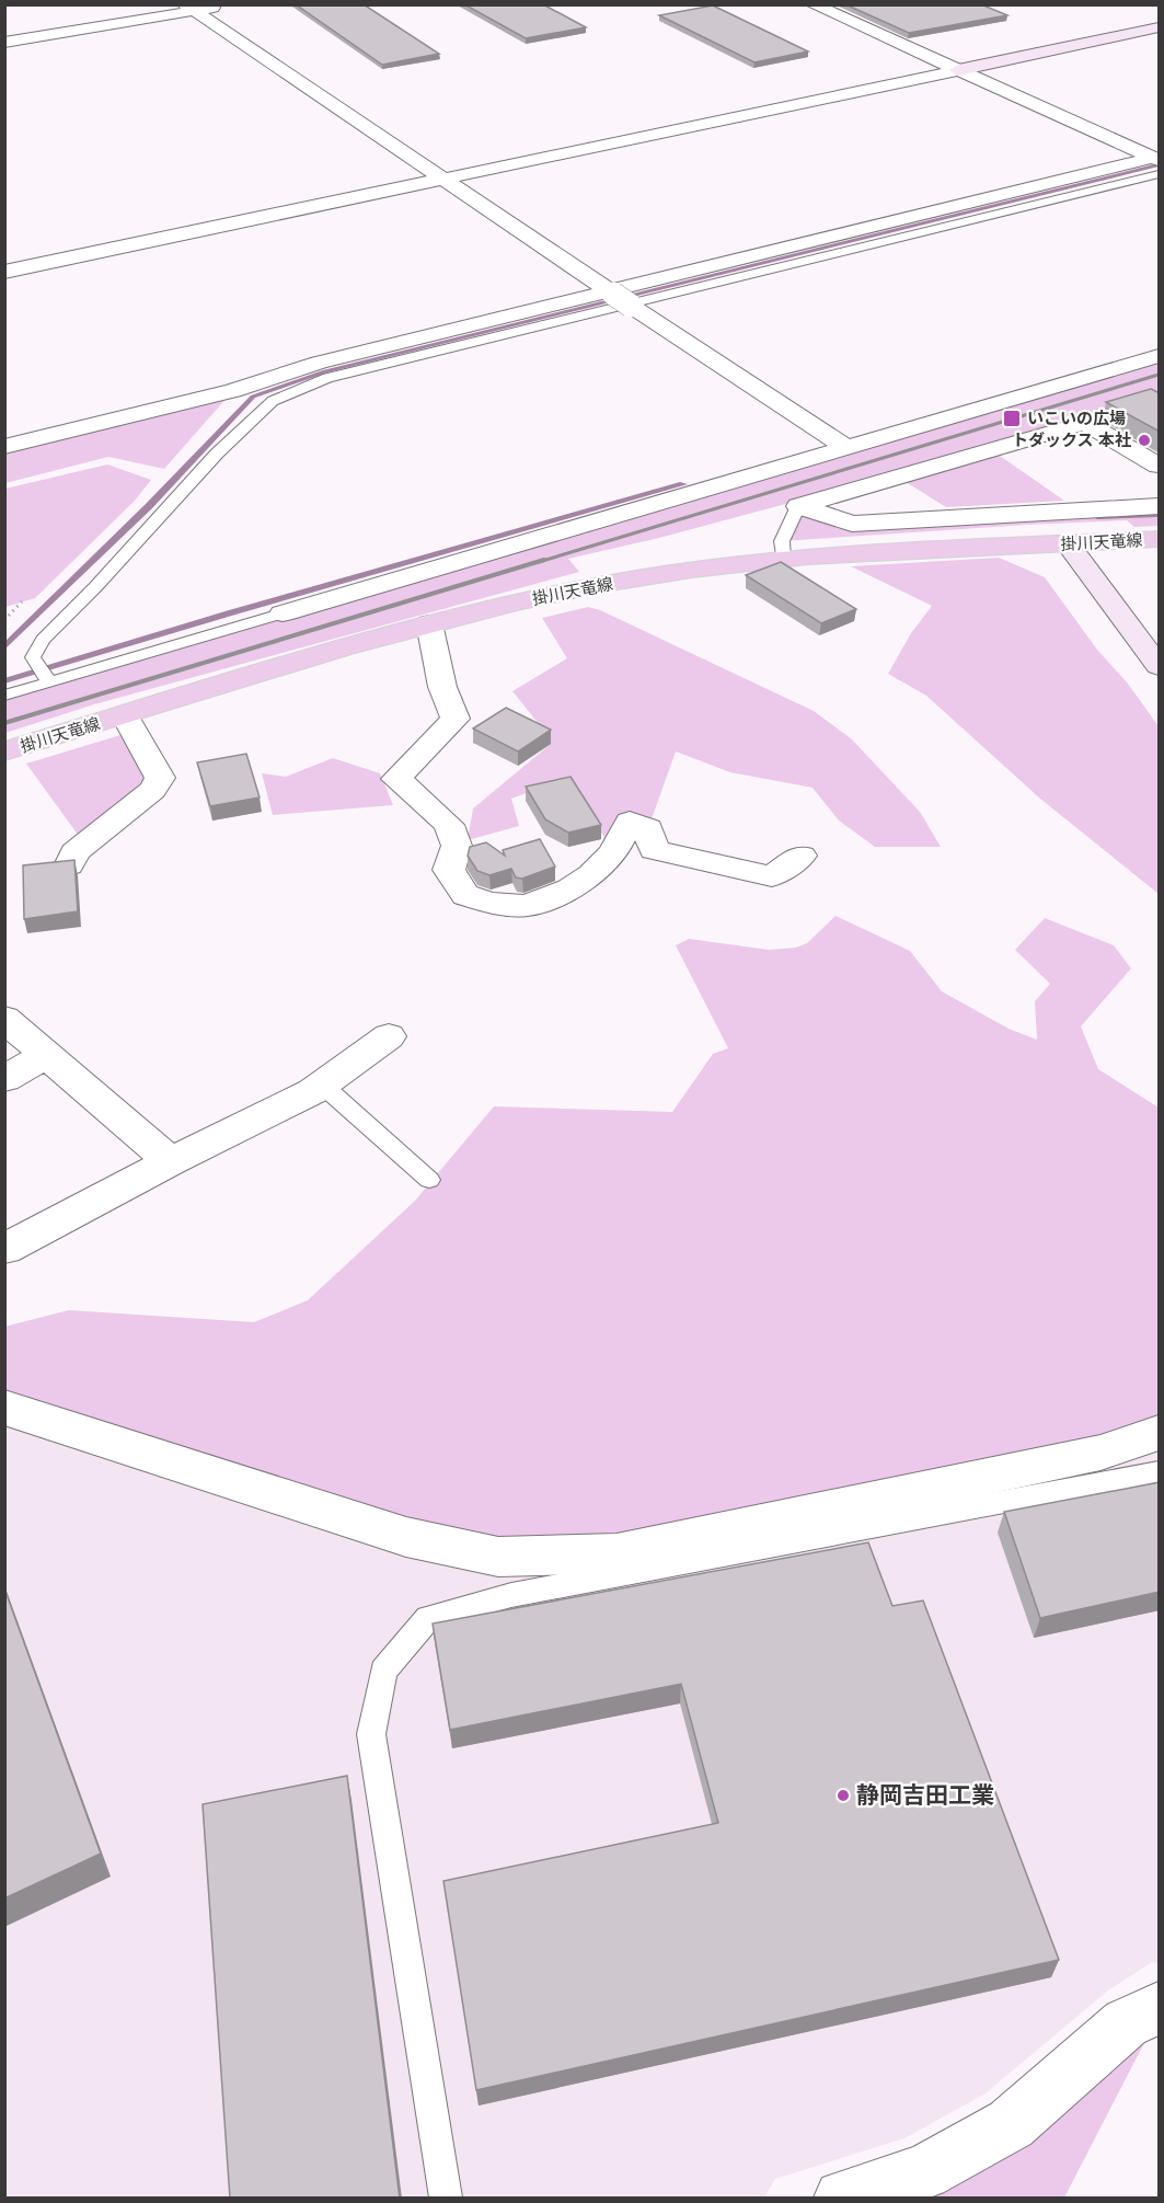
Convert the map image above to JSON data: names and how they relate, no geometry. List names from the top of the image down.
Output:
{
  "streets": {
    "main road": ["掛川天竜線"]
  },
  "places": {
    "transit": ["いこいの広場"],
    "other": ["トダックス 本社", "静岡吉田工業"]
  }
}
